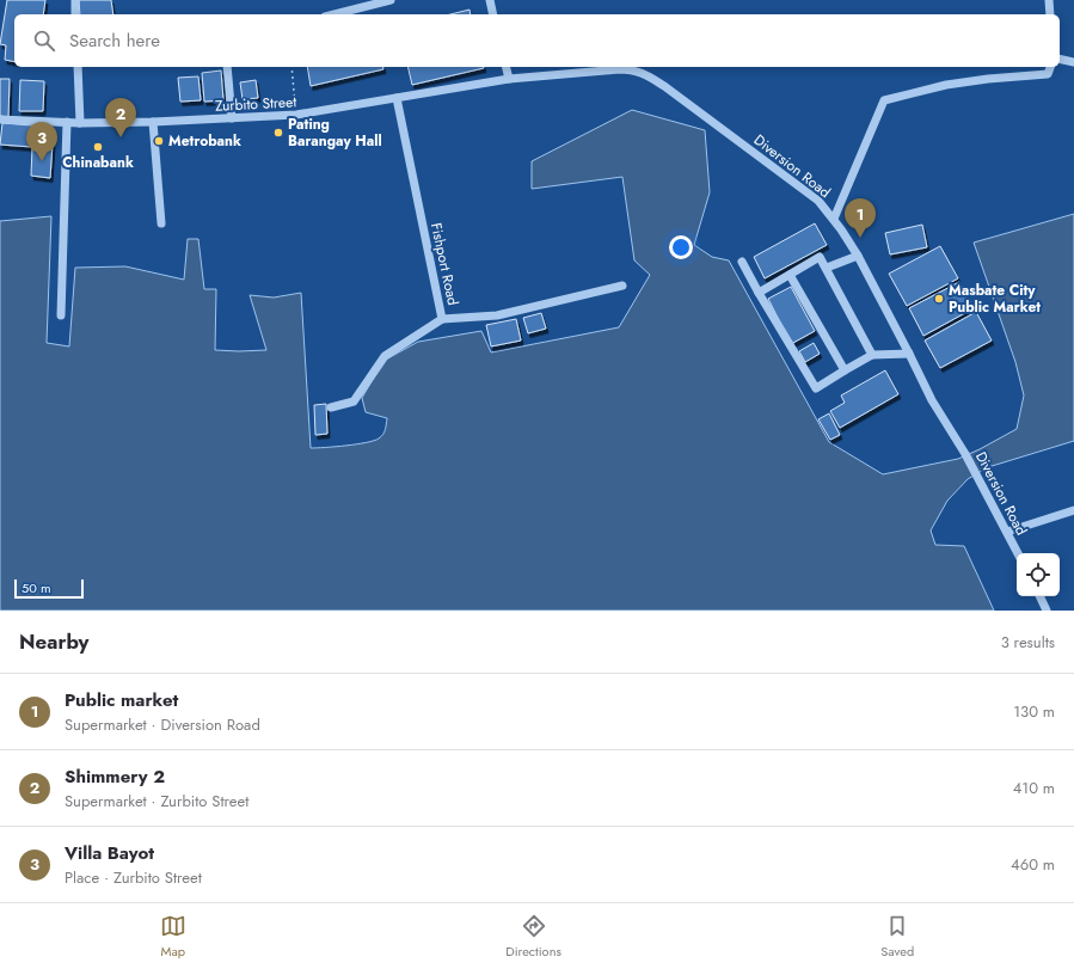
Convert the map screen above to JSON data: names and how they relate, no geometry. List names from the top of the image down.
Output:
{
  "streets": {
    "street": ["Zurbito Street", "Diversion Road", "Fishport Road"]
  },
  "crossings": [
    ["Zurbito Street", "Diversion Road"],
    ["Zurbito Street", "Fishport Road"]
  ],
  "places": [
    "Pating Barangay Hall",
    "Metrobank",
    "Chinabank",
    "Masbate City Public Market"
  ],
  "scale_bar": "50 m",
  "page": {
    "search": "Search here",
    "pins": ["2", "3", "1"],
    "scale": "50 m",
    "heading": ["Nearby", "3 results"],
    "list": [
      {
        "mark": "1",
        "name": "Public market",
        "note": "Supermarket · Diversion Road",
        "value": "130 m"
      },
      {
        "mark": "2",
        "name": "Shimmery 2",
        "note": "Supermarket · Zurbito Street",
        "value": "410 m"
      },
      {
        "mark": "3",
        "name": "Villa Bayot",
        "note": "Place · Zurbito Street",
        "value": "460 m"
      }
    ],
    "nav": ["Map", "Directions", "Saved"]
  }
}
